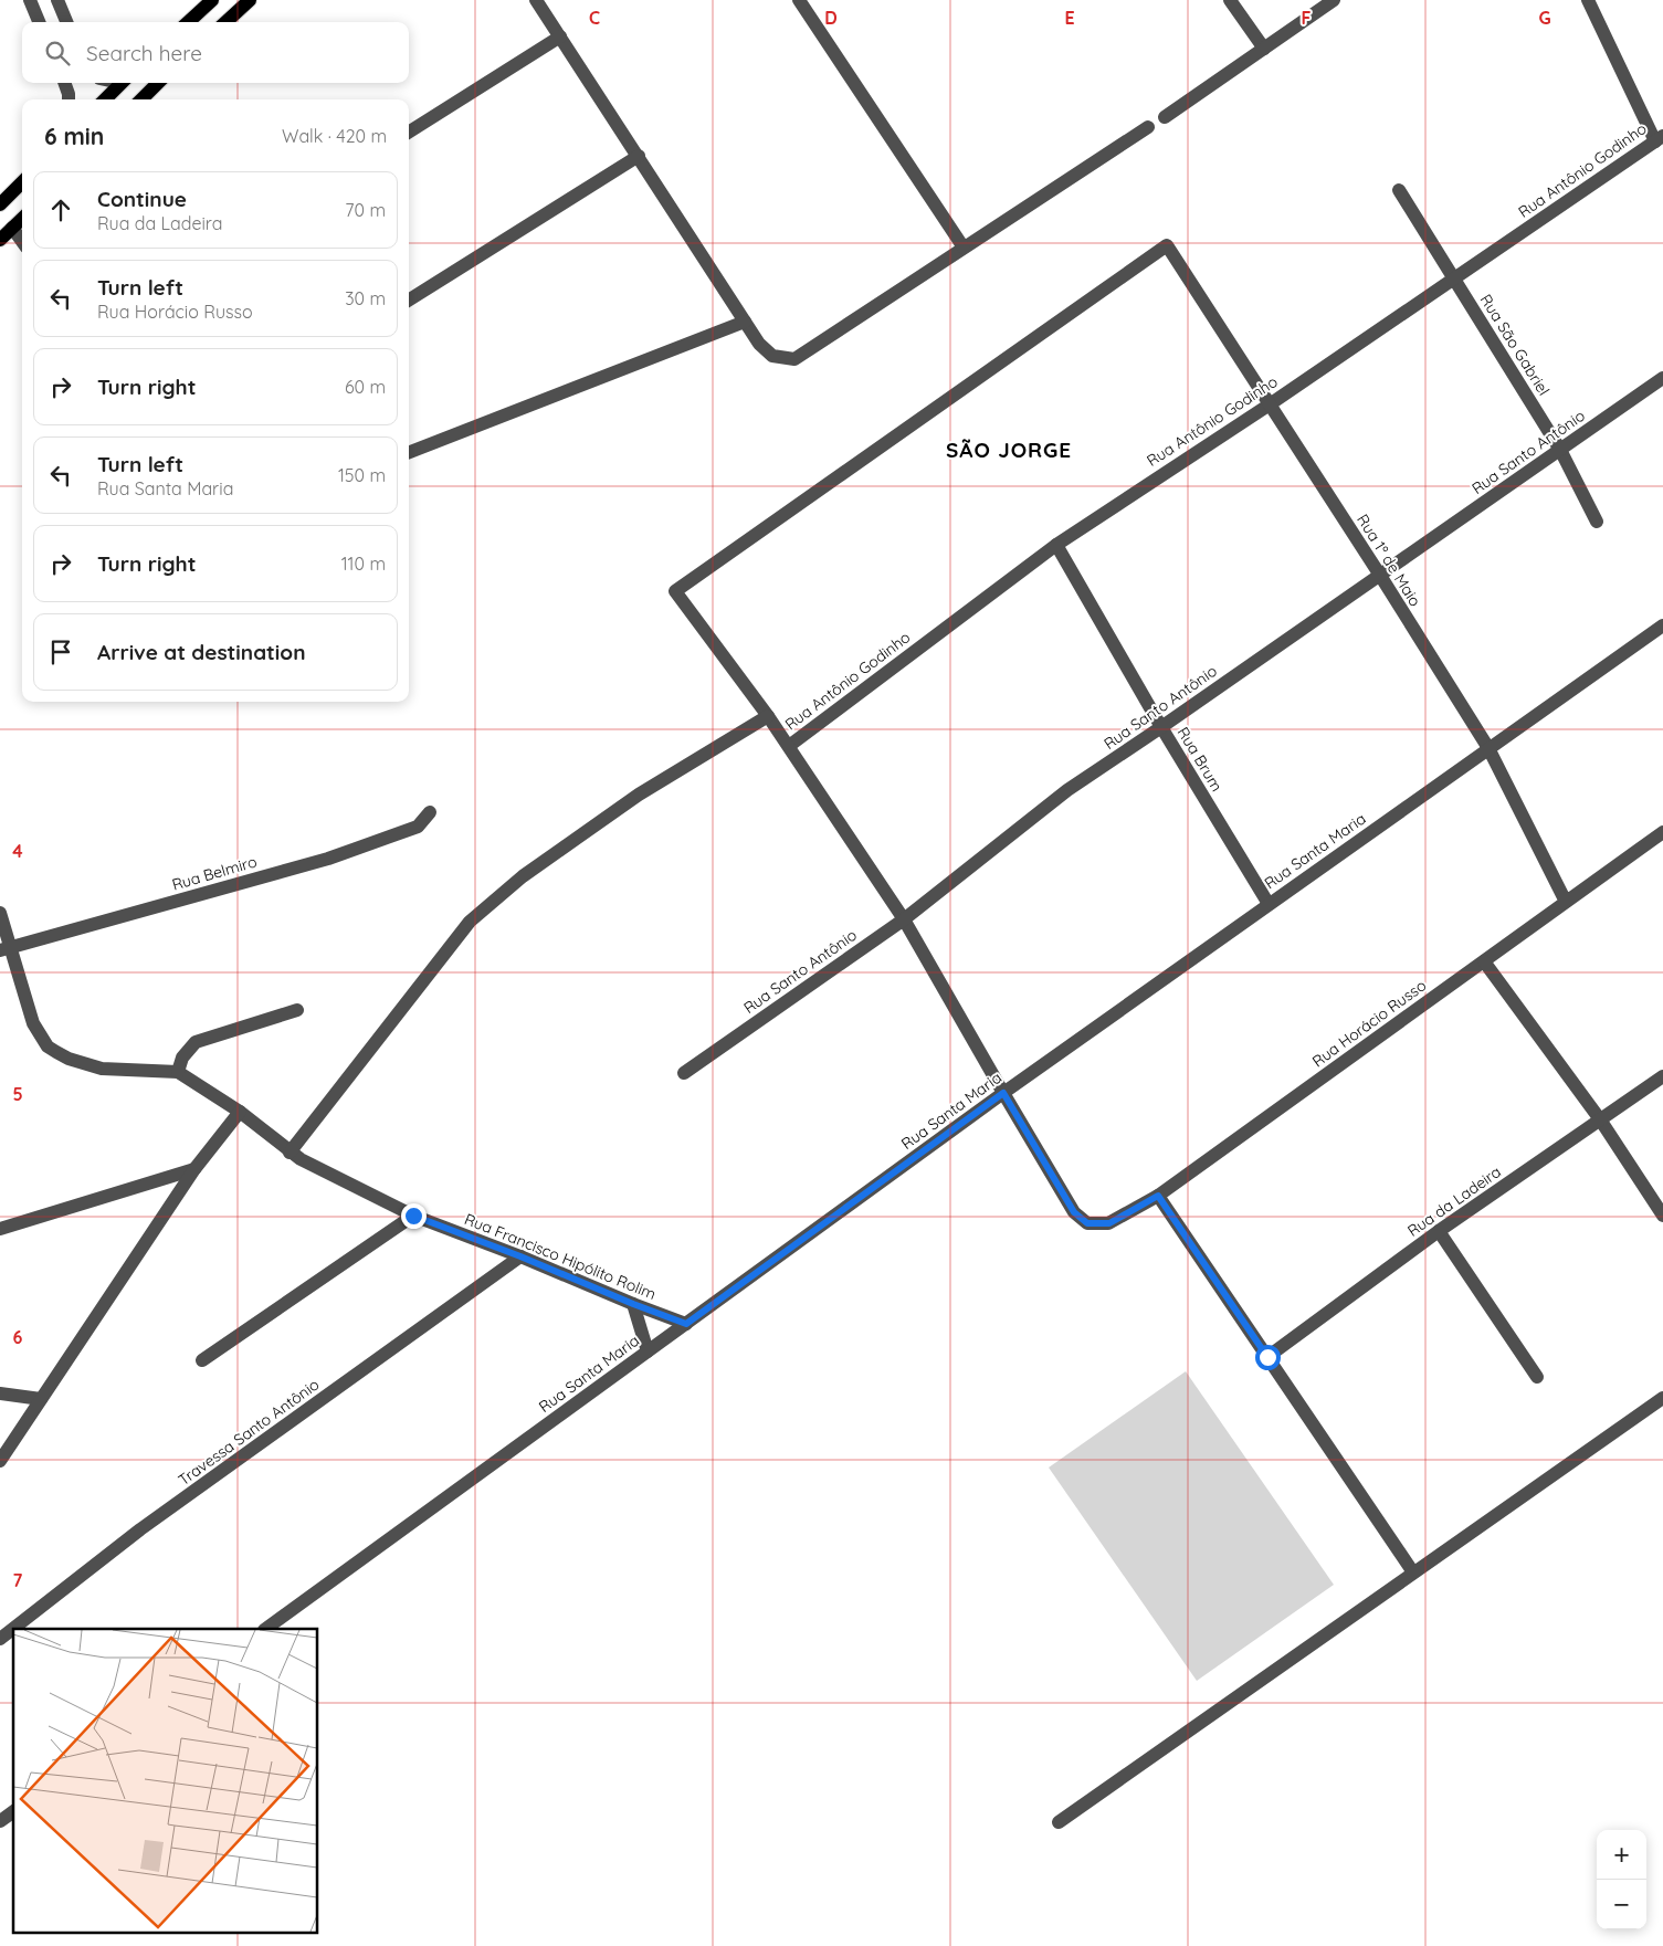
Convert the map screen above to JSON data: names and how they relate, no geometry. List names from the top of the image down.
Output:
{
  "streets": {
    "street": [
      "Rua Antônio Godinho",
      "Rua São Gabriel",
      "Rua Santo Antônio",
      "Rua 1º de Maio",
      "Rua Brum",
      "Rua Santa Maria",
      "Rua Belmiro",
      "Rua Horácio Russo",
      "Rua da Ladeira",
      "Rua Francisco Hipólito Rolim",
      "Travessa Santo Antônio"
    ]
  },
  "crossings": [
    ["Rua Antônio Godinho", "Rua São Gabriel"],
    ["Rua Antônio Godinho", "Rua 1º de Maio"],
    ["Rua Antônio Godinho", "Rua Brum"],
    ["Rua São Gabriel", "Rua Santo Antônio"],
    ["Rua Santo Antônio", "Rua 1º de Maio"],
    ["Rua Santo Antônio", "Rua Brum"],
    ["Rua 1º de Maio", "Rua Santa Maria"],
    ["Rua 1º de Maio", "Rua Horácio Russo"],
    ["Rua Brum", "Rua Santa Maria"],
    ["Rua Santa Maria", "Rua Horácio Russo"],
    ["Rua Santa Maria", "Rua Francisco Hipólito Rolim"],
    ["Rua Francisco Hipólito Rolim", "Travessa Santo Antônio"]
  ],
  "districts": ["SÃO JORGE"],
  "page": {
    "search": "Search here",
    "heading": ["6 min", "Walk · 420 m"],
    "list": [
      ["Continue", "Rua da Ladeira", "70 m"],
      ["Turn left", "Rua Horácio Russo", "30 m"],
      ["Turn right", "60 m"],
      ["Turn left", "Rua Santa Maria", "150 m"],
      ["Turn right", "110 m"],
      "Arrive at destination"
    ],
    "map_buttons": ["+", "−"]
  },
  "grid": {
    "columns": [
      "C",
      "D",
      "E",
      "F",
      "G"
    ],
    "rows": [
      "4",
      "5",
      "6",
      "7"
    ]
  }
}
